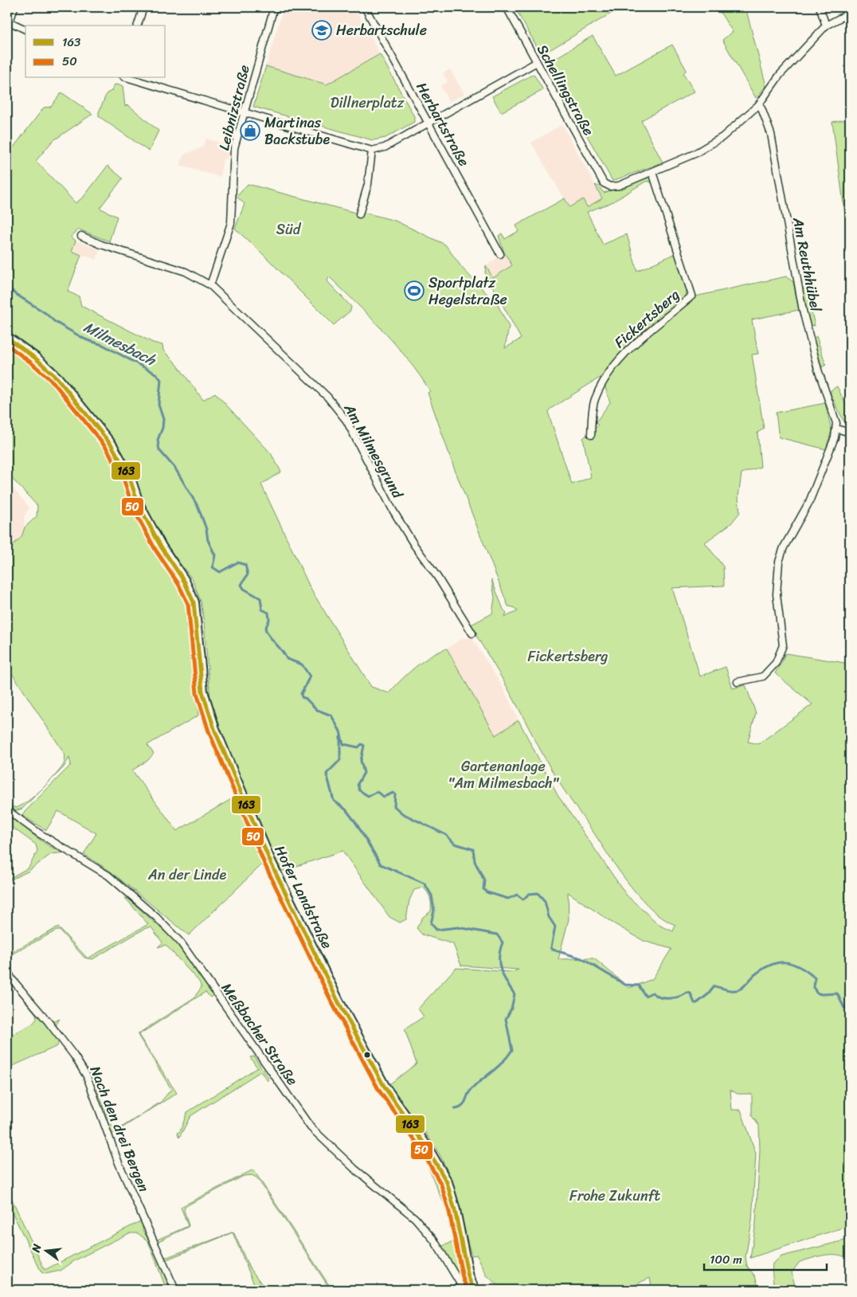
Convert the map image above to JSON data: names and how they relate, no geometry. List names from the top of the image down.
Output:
{
  "streets": {
    "main road": ["Hofer Landstraße"],
    "street": [
      "Schellingstraße",
      "Leibnizstraße",
      "Herbartstraße",
      "Am Reuthhübel",
      "Fickertsberg",
      "Am Milmesgrund",
      "Meßbacher Straße",
      "Nach den drei Bergen"
    ]
  },
  "crossings": [
    ["Schellingstraße", "Fickertsberg"],
    ["Leibnizstraße", "Am Milmesgrund"],
    ["Hofer Landstraße", "Meßbacher Straße"]
  ],
  "water": ["Milmesbach"],
  "parks": [
    "Dillnerplatz",
    "Süd",
    "Fickertsberg",
    "Gartenanlage \"Am Milmesbach\"",
    "An der Linde",
    "Frohe Zukunft"
  ],
  "places": {
    "school or university": ["Herbartschule"],
    "shop": ["Martinas Backstube"],
    "sports": ["Sportplatz Hegelstraße"]
  },
  "lines": ["transit line 163", "transit line 50"],
  "legend": ["163", "50"],
  "scale_bar": "100 m",
  "north": "left"
}
